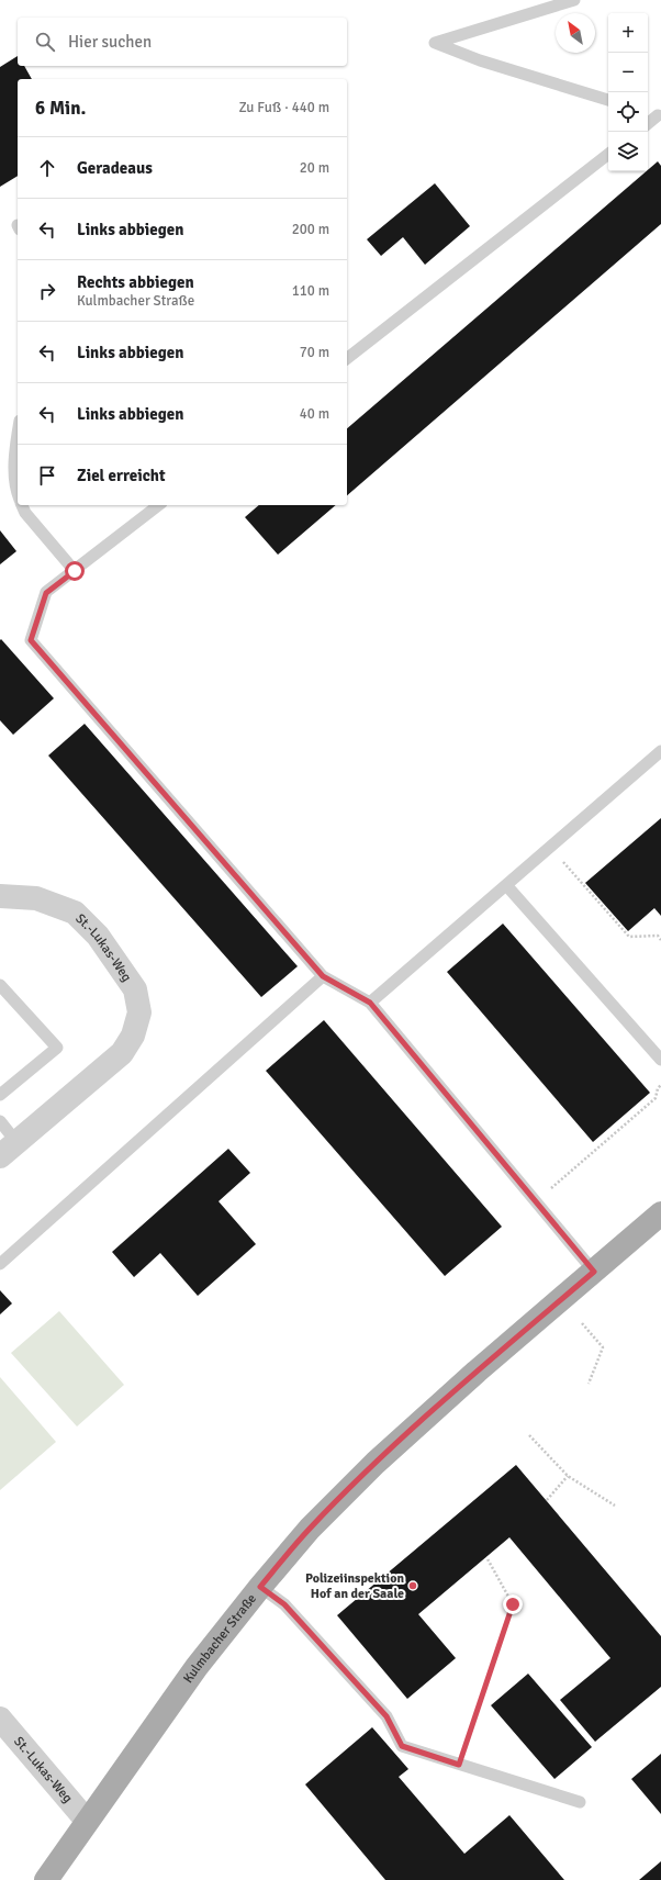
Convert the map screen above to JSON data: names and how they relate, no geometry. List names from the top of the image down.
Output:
{
  "streets": {
    "main road": ["Kulmbacher Straße"],
    "street": ["St.-Lukas-Weg"]
  },
  "crossings": [
    ["St.-Lukas-Weg", "Kulmbacher Straße"]
  ],
  "places": ["Polizeiinspektion Hof an der Saale"],
  "north": "top left",
  "page": {
    "map_buttons": ["+", "−"],
    "search": "Hier suchen",
    "heading": ["6 Min.", "Zu Fuß · 440 m"],
    "list": [
      ["Geradeaus", "20 m"],
      ["Links abbiegen", "200 m"],
      ["Rechts abbiegen", "Kulmbacher Straße", "110 m"],
      ["Links abbiegen", "70 m"],
      ["Links abbiegen", "40 m"],
      "Ziel erreicht"
    ]
  }
}
